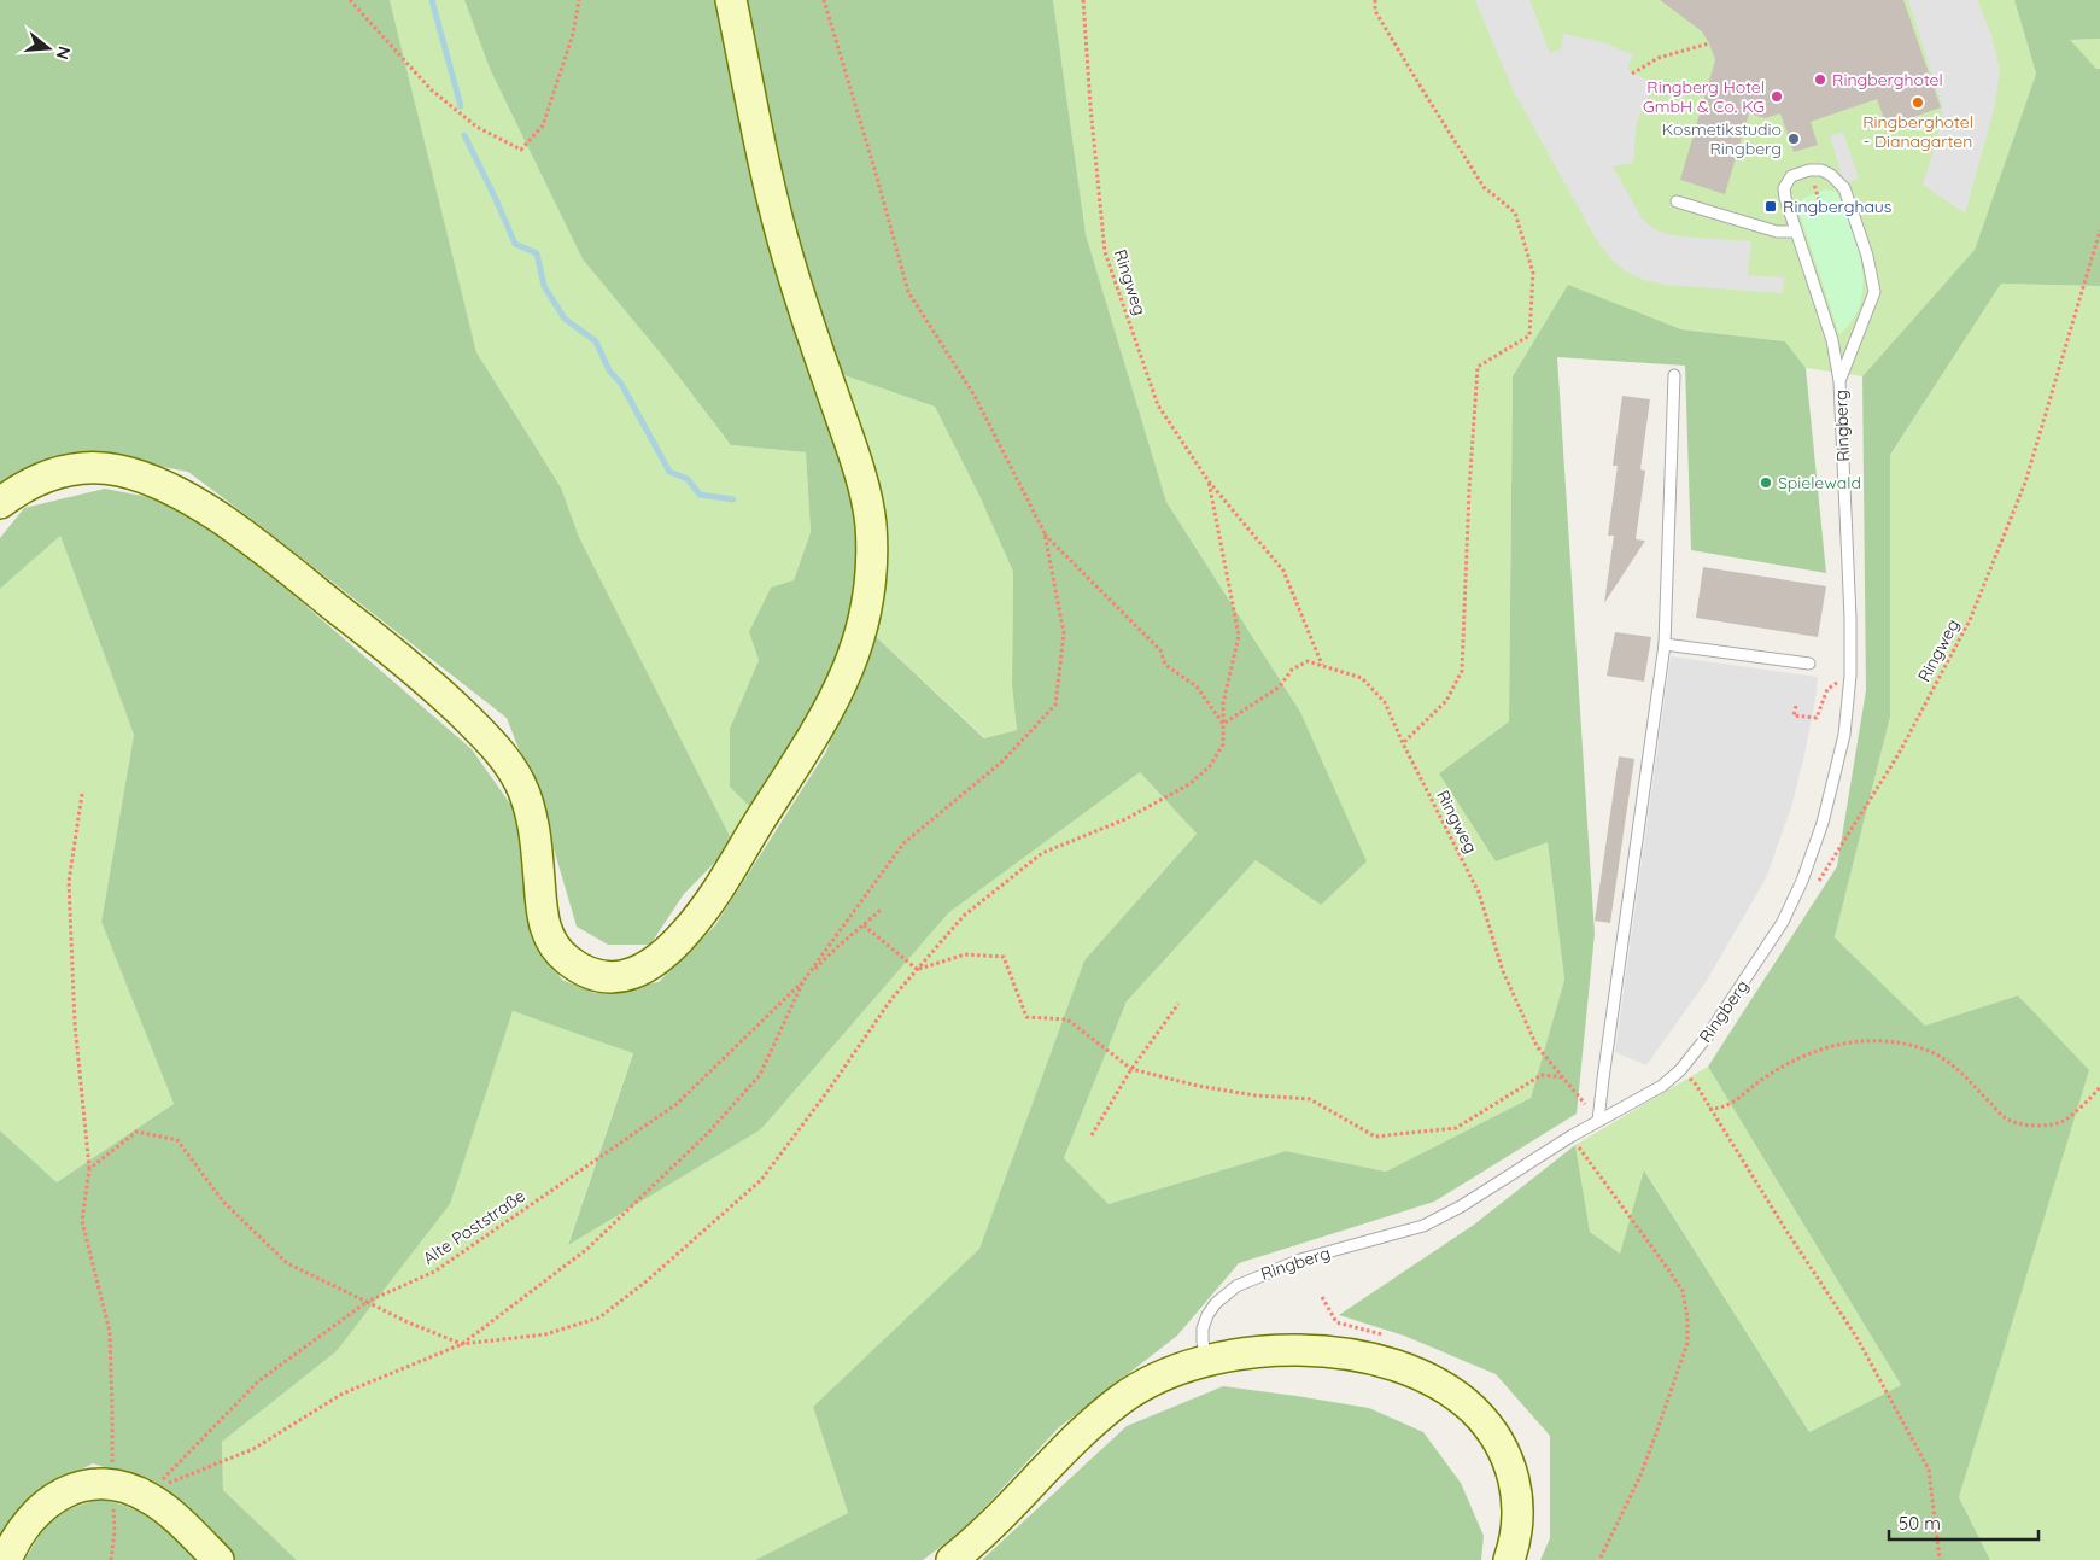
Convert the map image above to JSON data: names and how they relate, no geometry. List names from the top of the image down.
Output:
{
  "streets": {
    "lane": ["Ringberg"],
    "path": ["Ringweg", "Alte Poststraße"]
  },
  "crossings": [
    ["Ringweg", "Ringberg"]
  ],
  "places": {
    "other": [
      "Ringberghotel",
      "Ringberg Hotel GmbH & Co. KG",
      "Ringberghotel - Dianagarten",
      "Kosmetikstudio Ringberg",
      "Spielewald"
    ],
    "transit": ["Ringberghaus"]
  },
  "scale_bar": "50 m",
  "north": "right"
}
